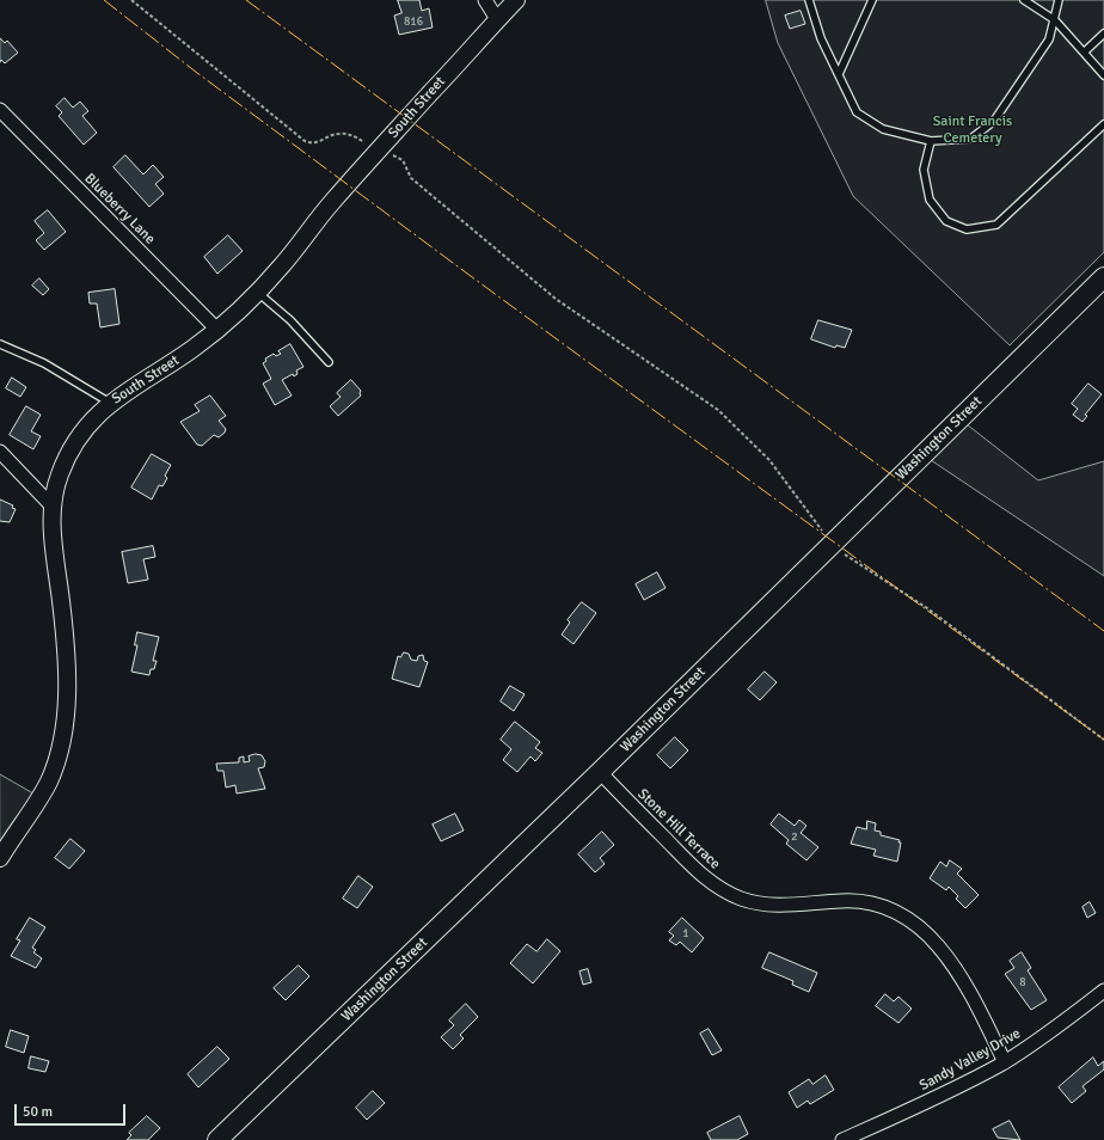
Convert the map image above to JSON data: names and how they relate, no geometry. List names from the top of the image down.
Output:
{
  "streets": {
    "main road": ["Washington Street"],
    "street": [
      "South Street",
      "Blueberry Lane",
      "Stone Hill Terrace",
      "Sandy Valley Drive"
    ]
  },
  "crossings": [
    ["South Street", "Blueberry Lane"],
    ["Washington Street", "Stone Hill Terrace"],
    ["Stone Hill Terrace", "Sandy Valley Drive"]
  ],
  "parks": ["Saint Francis Cemetery"],
  "house_numbers": [
    "816",
    "2",
    "1",
    "8"
  ],
  "scale_bar": "50 m"
}
